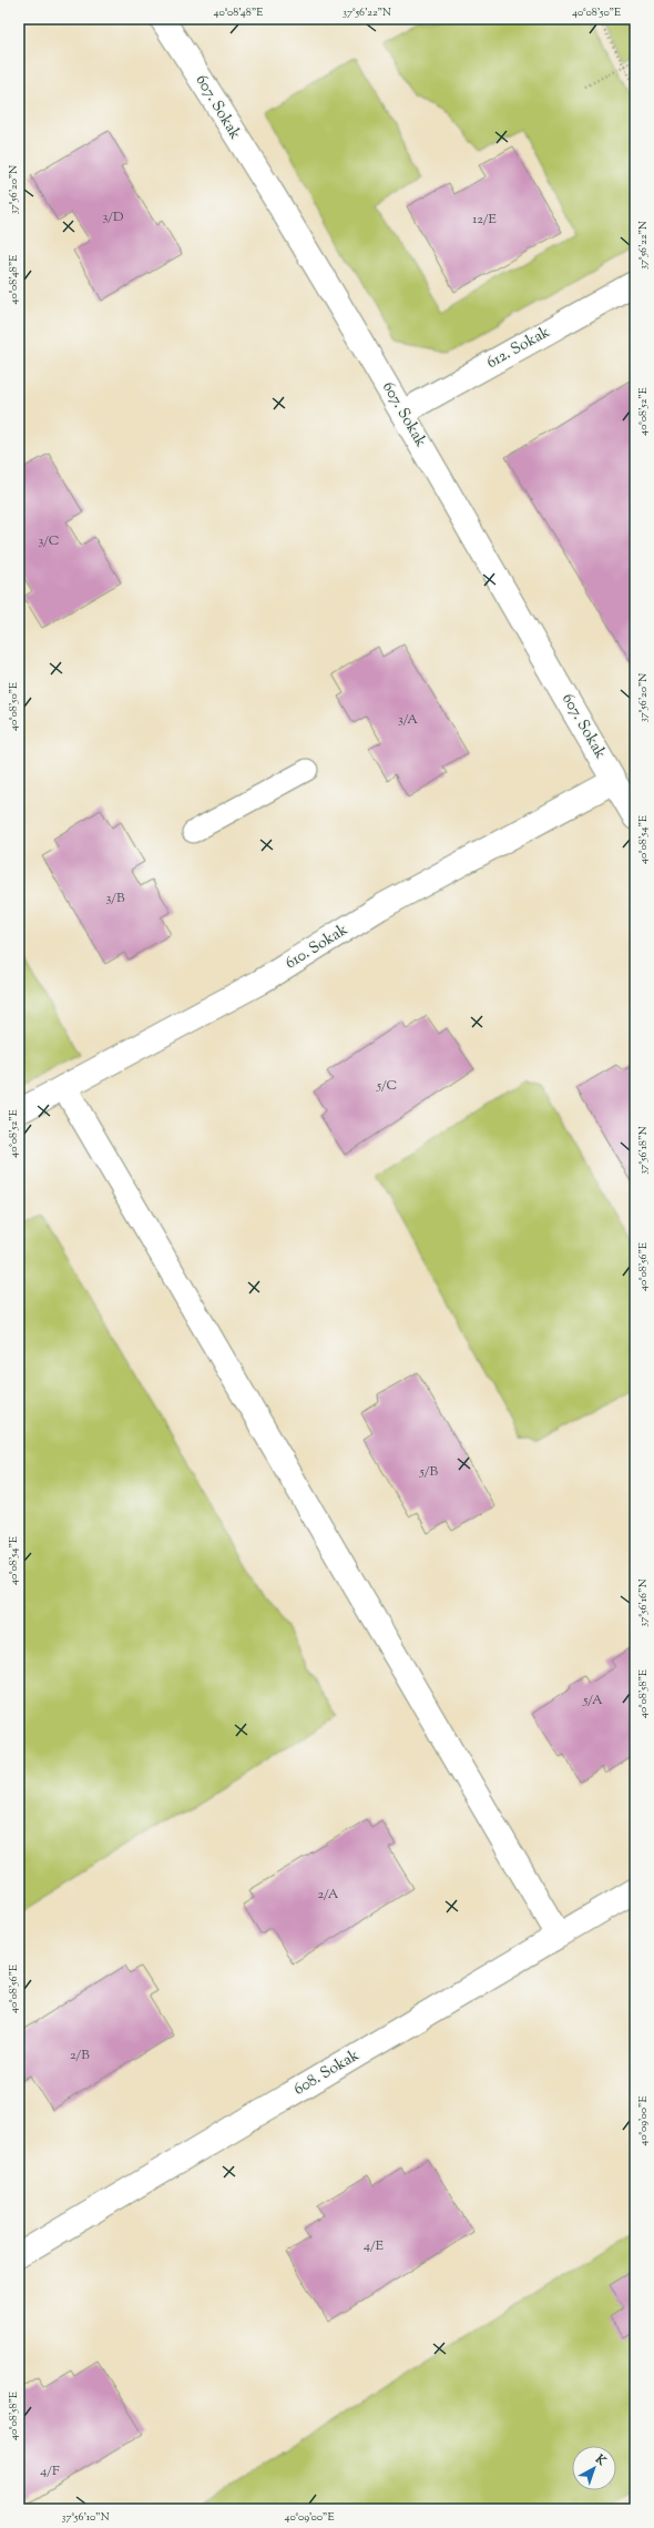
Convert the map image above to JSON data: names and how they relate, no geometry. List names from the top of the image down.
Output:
{
  "streets": {
    "street": [
      "607. Sokak",
      "612. Sokak",
      "610. Sokak",
      "608. Sokak"
    ]
  },
  "crossings": [
    ["607. Sokak", "612. Sokak"],
    ["607. Sokak", "610. Sokak"]
  ],
  "house_numbers": [
    "3/D",
    "12/E",
    "3/C",
    "3/A",
    "3/B",
    "5/C",
    "5/B",
    "5/A",
    "2/A",
    "2/B",
    "4/E",
    "4/F"
  ],
  "north": "top right",
  "coordinates": [
    "40°08'48\"E",
    "37°56'22\"N",
    "40°08'50\"E",
    "37°56'20\"N",
    "40°08'52\"E",
    "40°08'54\"E",
    "37°56'18\"N",
    "40°08'56\"E",
    "37°56'16\"N",
    "40°08'58\"E",
    "40°09'00\"E",
    "37°56'10\"N"
  ]
}
